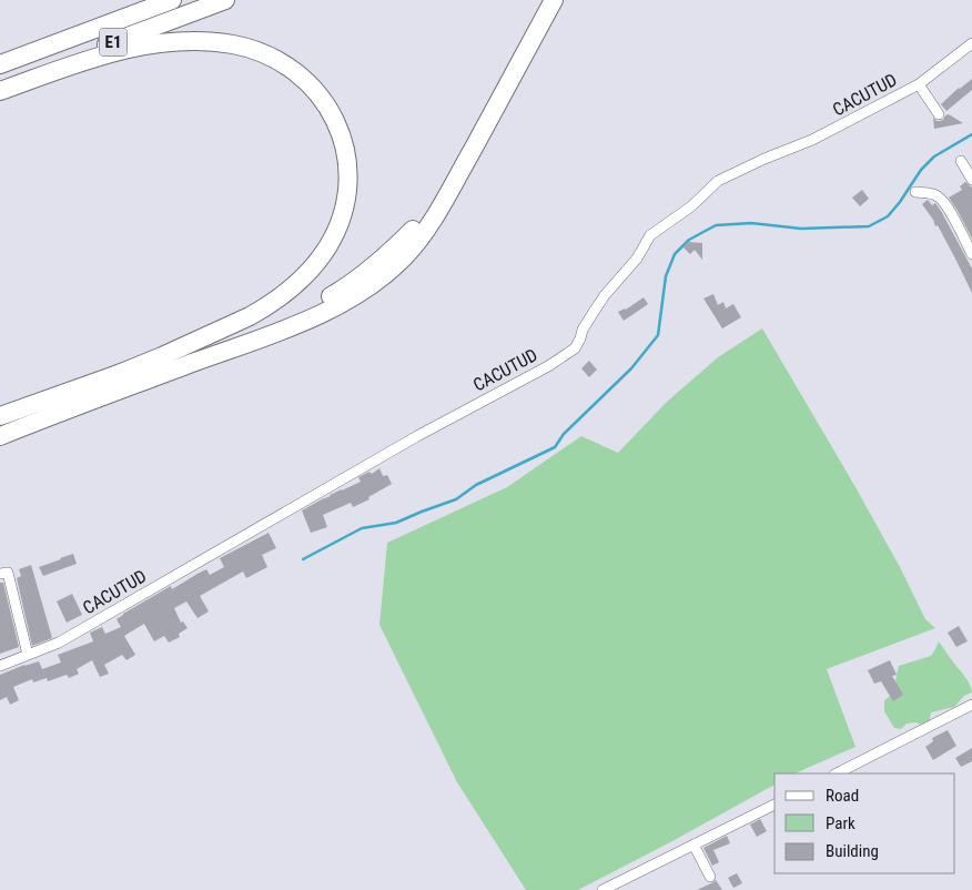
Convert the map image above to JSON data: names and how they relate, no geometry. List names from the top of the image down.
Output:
{
  "streets": {
    "highway": ["E1"],
    "street": ["CACUTUD"]
  },
  "legend": ["Road", "Park", "Building"]
}
